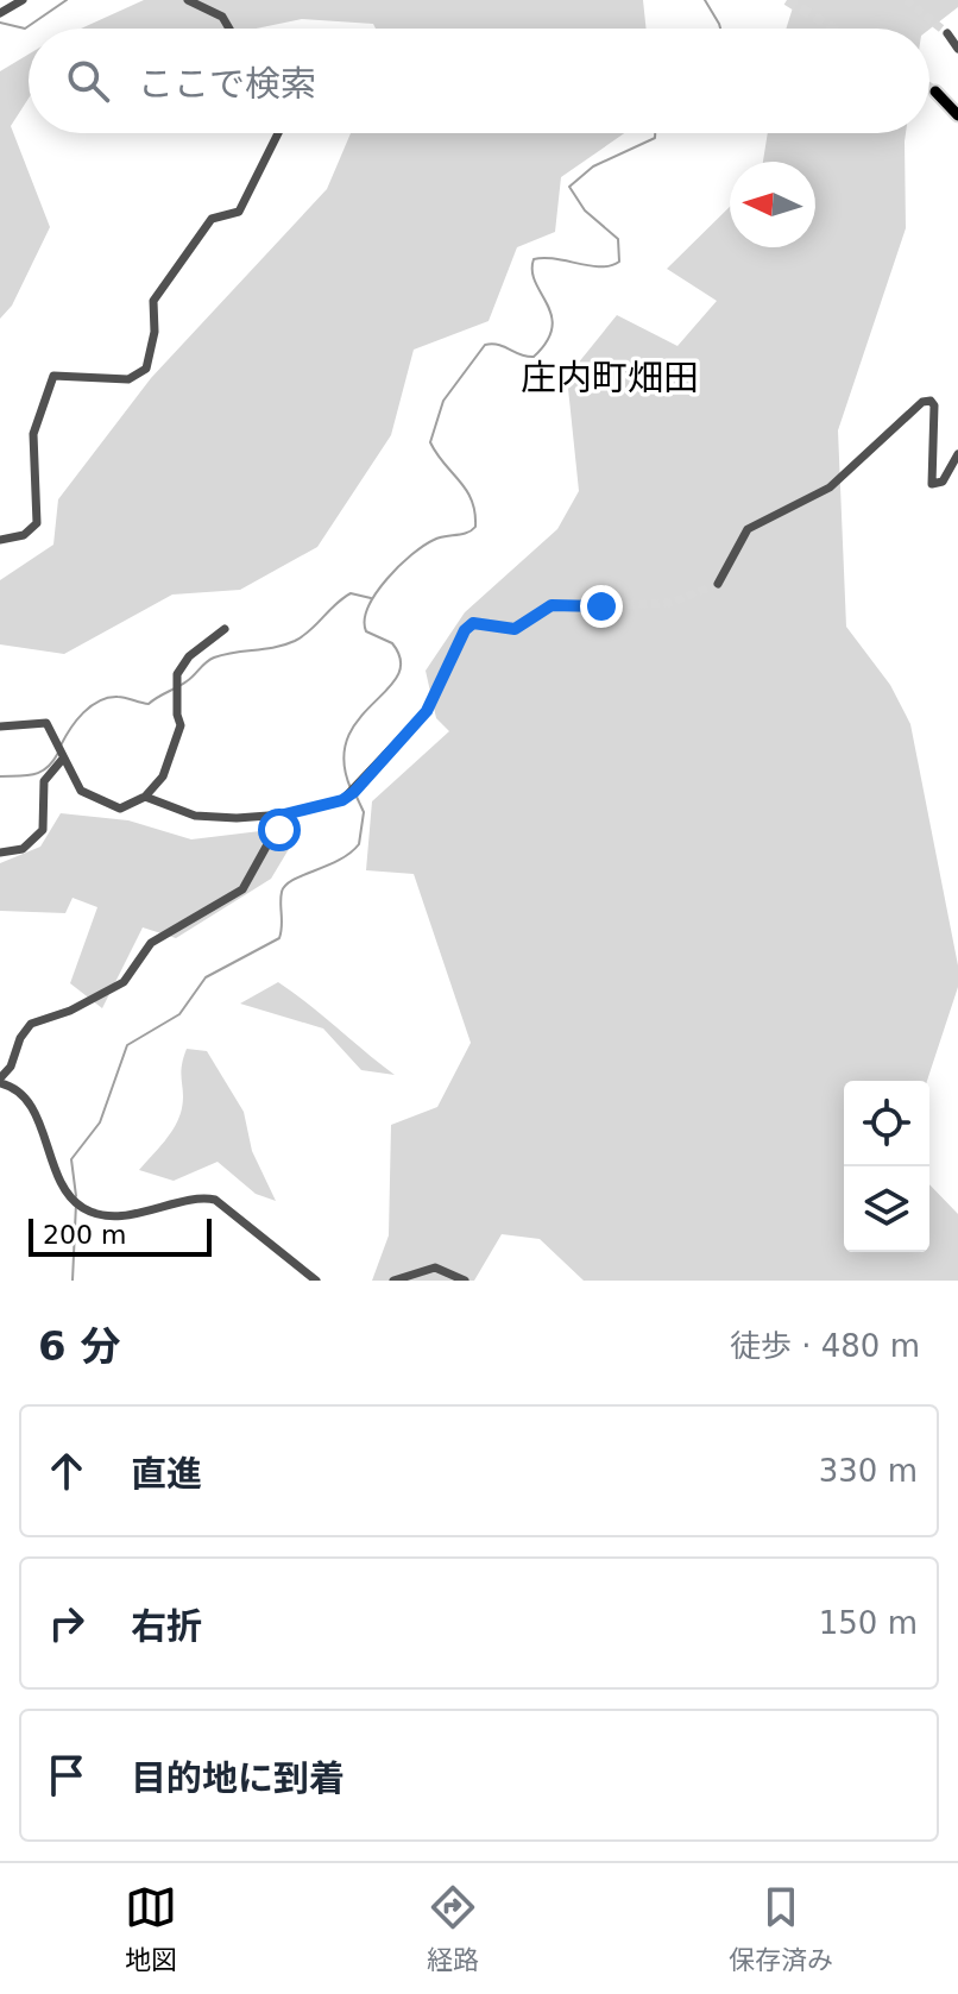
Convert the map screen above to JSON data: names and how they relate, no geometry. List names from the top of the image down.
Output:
{
  "districts": ["庄内町畑田"],
  "scale_bar": "200 m",
  "north": "left",
  "page": {
    "search": "ここで検索",
    "scale": "200 m",
    "heading": ["6 分", "徒歩 · 480 m"],
    "list": [
      ["直進", "330 m"],
      ["右折", "150 m"],
      "目的地に到着"
    ],
    "nav": ["地図", "経路", "保存済み"]
  }
}
